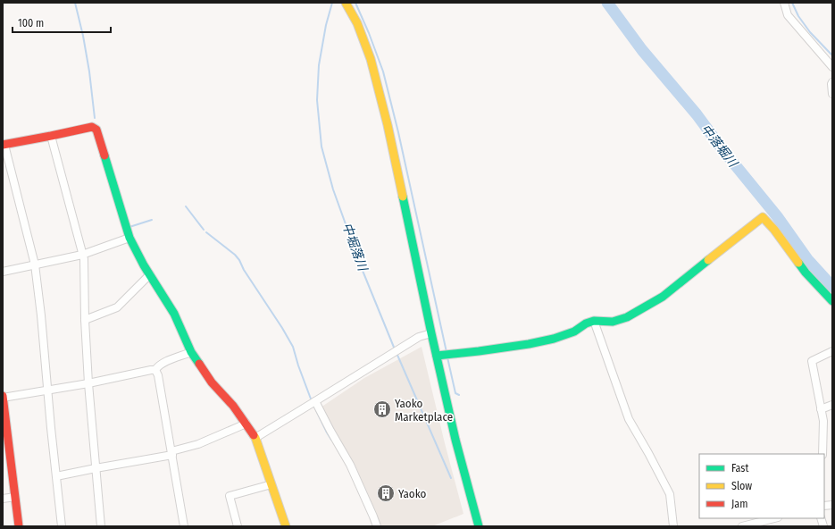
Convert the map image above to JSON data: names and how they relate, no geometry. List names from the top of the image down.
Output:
{
  "water": ["中落堀川", "中堀落川"],
  "places": {
    "building": ["Yaoko Marketplace", "Yaoko"]
  },
  "legend": ["Fast", "Slow", "Jam"],
  "scale_bar": "100 m"
}
